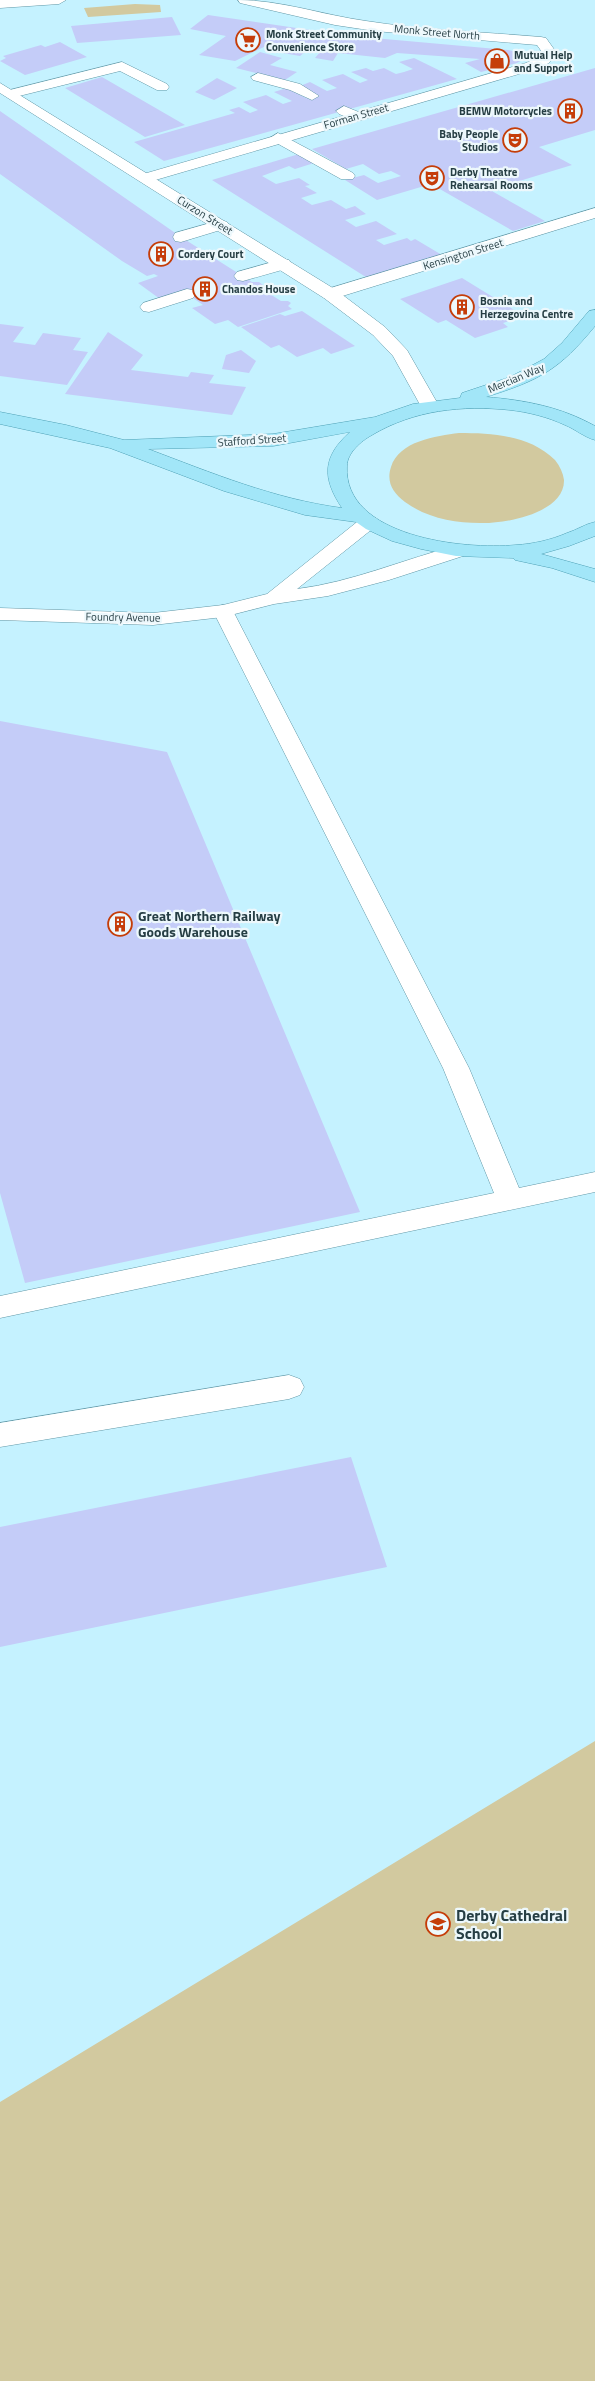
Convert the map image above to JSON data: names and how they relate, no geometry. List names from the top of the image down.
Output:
{
  "streets": {
    "main road": ["Mercian Way", "Stafford Street"],
    "street": [
      "Monk Street North",
      "Forman Street",
      "Curzon Street",
      "Kensington Street",
      "Foundry Avenue"
    ]
  },
  "crossings": [
    ["Monk Street North", "Forman Street"],
    ["Forman Street", "Curzon Street"],
    ["Curzon Street", "Kensington Street"],
    ["Curzon Street", "Mercian Way"],
    ["Stafford Street", "Foundry Avenue"]
  ],
  "places": {
    "supermarket": ["Monk Street Community Convenience Store"],
    "shop": ["Mutual Help and Support"],
    "building": [
      "BEMW Motorcycles",
      "Cordery Court",
      "Chandos House",
      "Bosnia and Herzegovina Centre",
      "Great Northern Railway Goods Warehouse"
    ],
    "theatre": ["Baby People Studios", "Derby Theatre Rehearsal Rooms"],
    "school or university": ["Derby Cathedral School"]
  }
}
